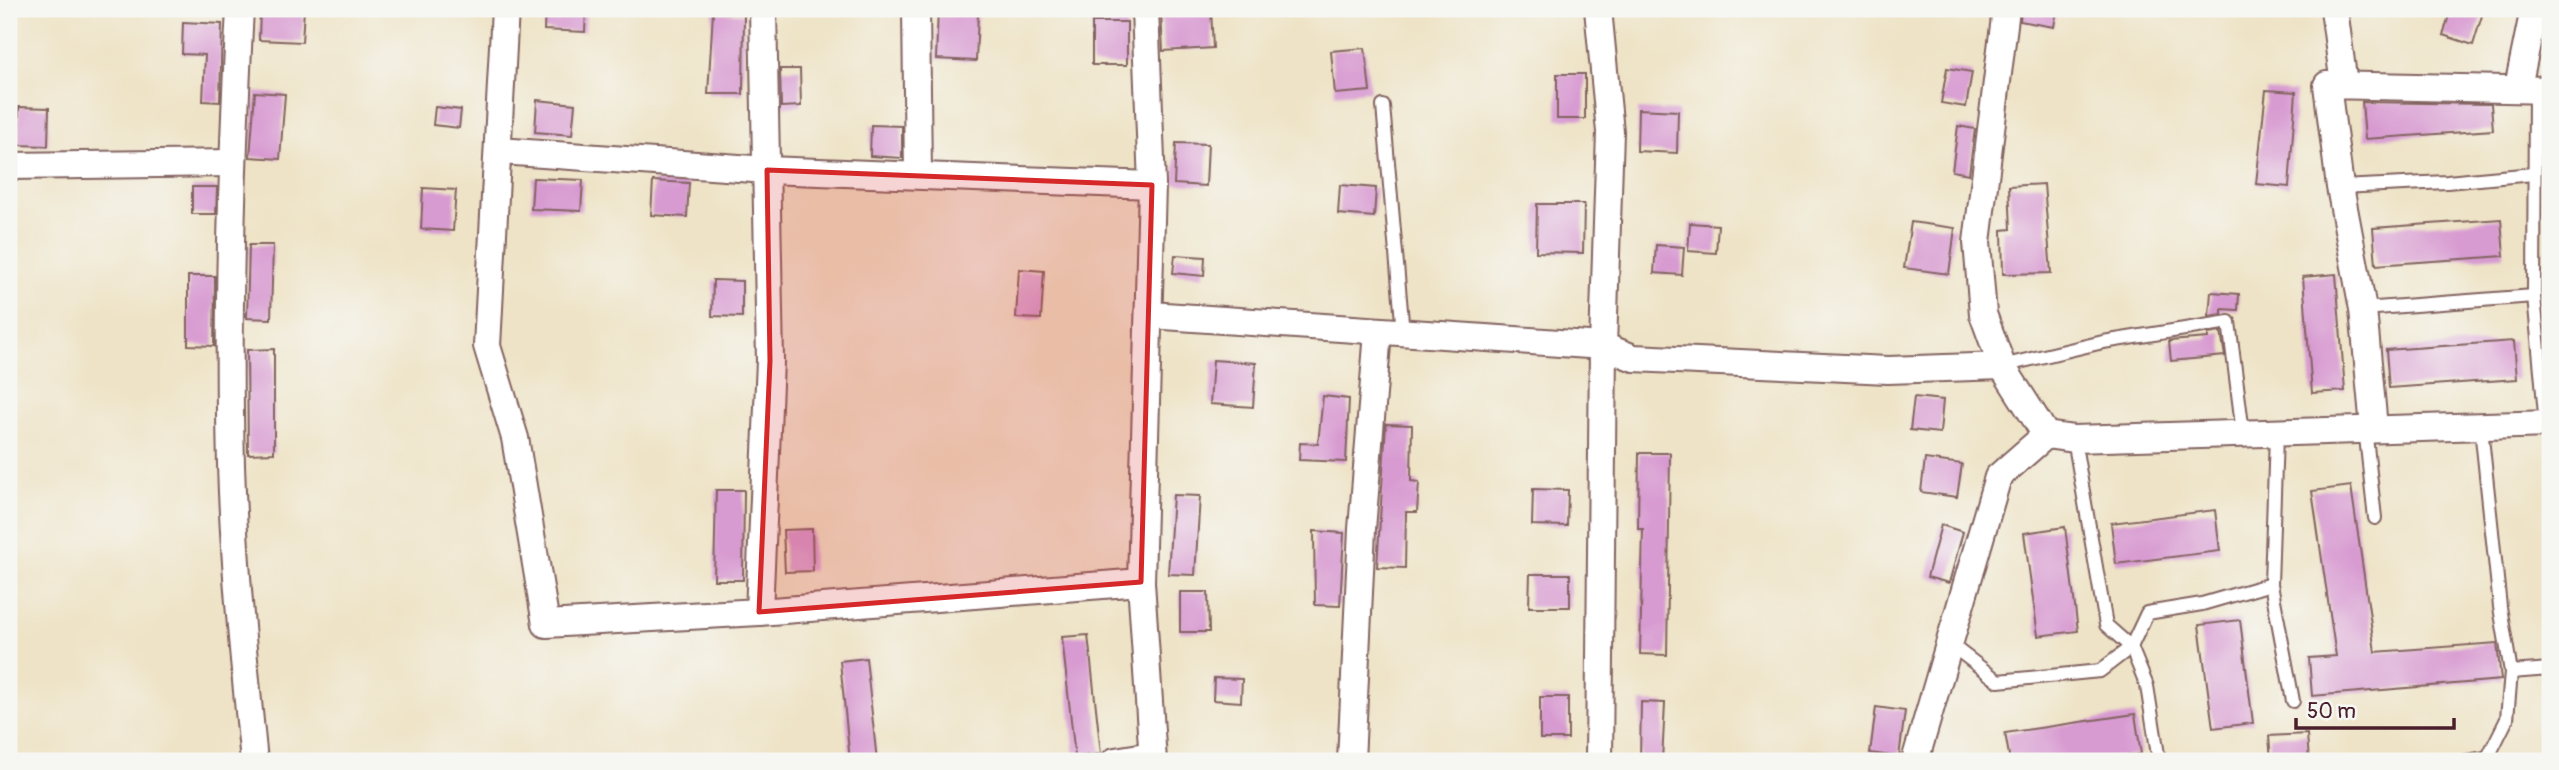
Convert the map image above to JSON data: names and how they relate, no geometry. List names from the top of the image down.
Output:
{
  "scale_bar": "50 m"
}
